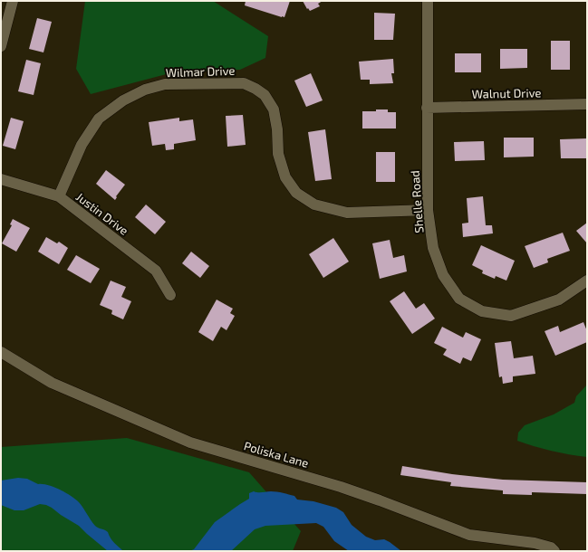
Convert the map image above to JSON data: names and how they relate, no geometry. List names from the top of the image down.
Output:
{
  "streets": {
    "street": [
      "Wilmar Drive",
      "Walnut Drive",
      "Shelle Road",
      "Justin Drive",
      "Poliska Lane"
    ]
  },
  "crossings": [
    ["Wilmar Drive", "Shelle Road"],
    ["Wilmar Drive", "Justin Drive"],
    ["Walnut Drive", "Shelle Road"]
  ]
}
